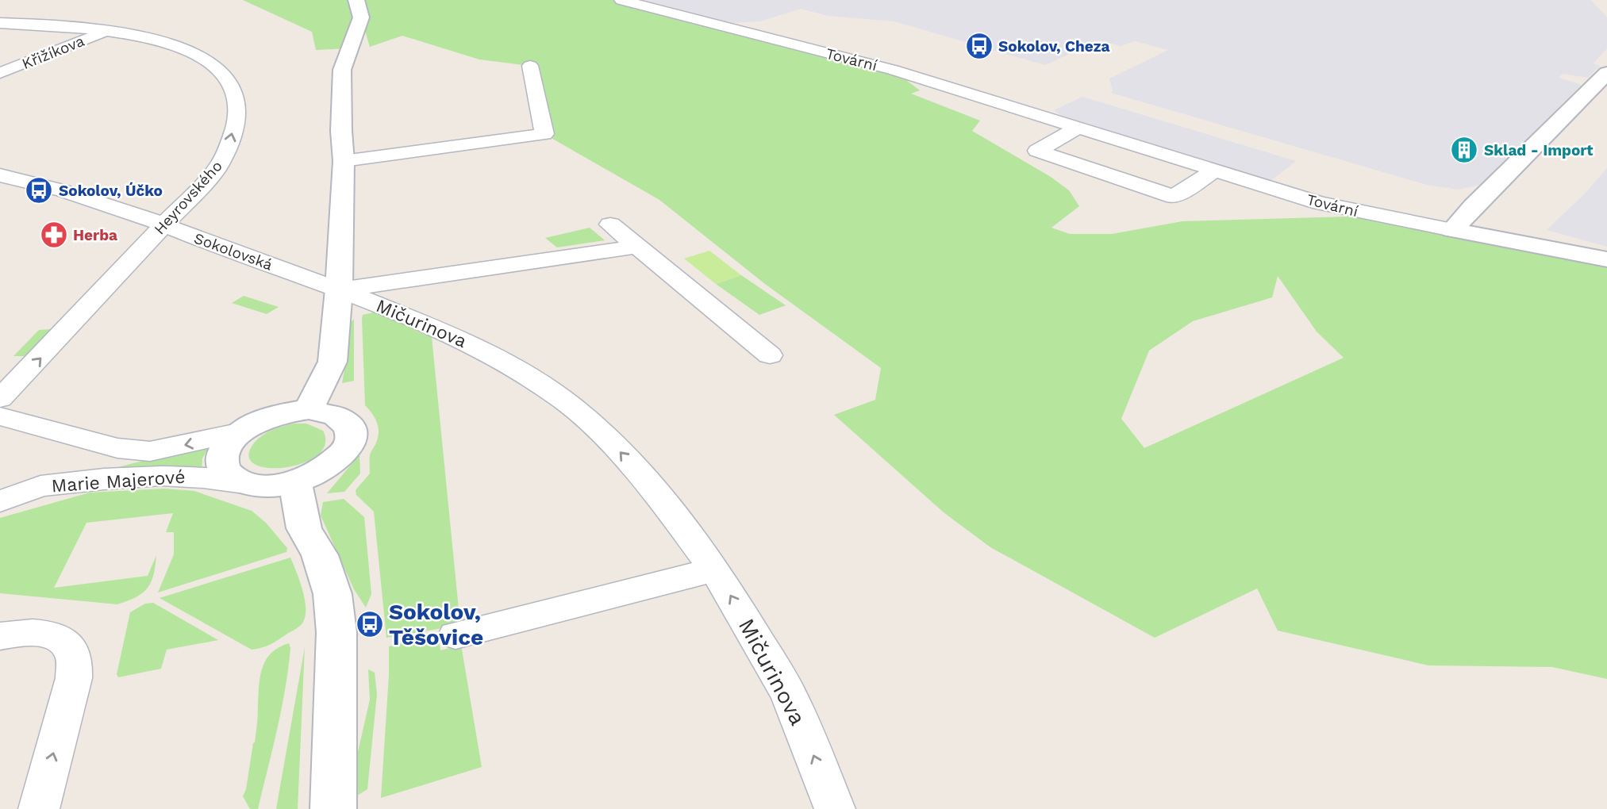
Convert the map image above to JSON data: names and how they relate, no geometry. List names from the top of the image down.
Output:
{
  "streets": {
    "street": [
      "Křižíkova",
      "Tovární",
      "Heyrovského",
      "Sokolovská",
      "Mičurinova",
      "Marie Majerové"
    ]
  },
  "crossings": [
    ["Křižíkova", "Heyrovského"],
    ["Heyrovského", "Sokolovská"],
    ["Sokolovská", "Mičurinova"]
  ],
  "one_way": ["Mičurinova"],
  "places": {
    "bus stop": ["Sokolov, Cheza", "Sokolov, Účko", "Sokolov, Těšovice"],
    "building": ["Sklad - Import"],
    "pharmacy": ["Herba"]
  }
}
